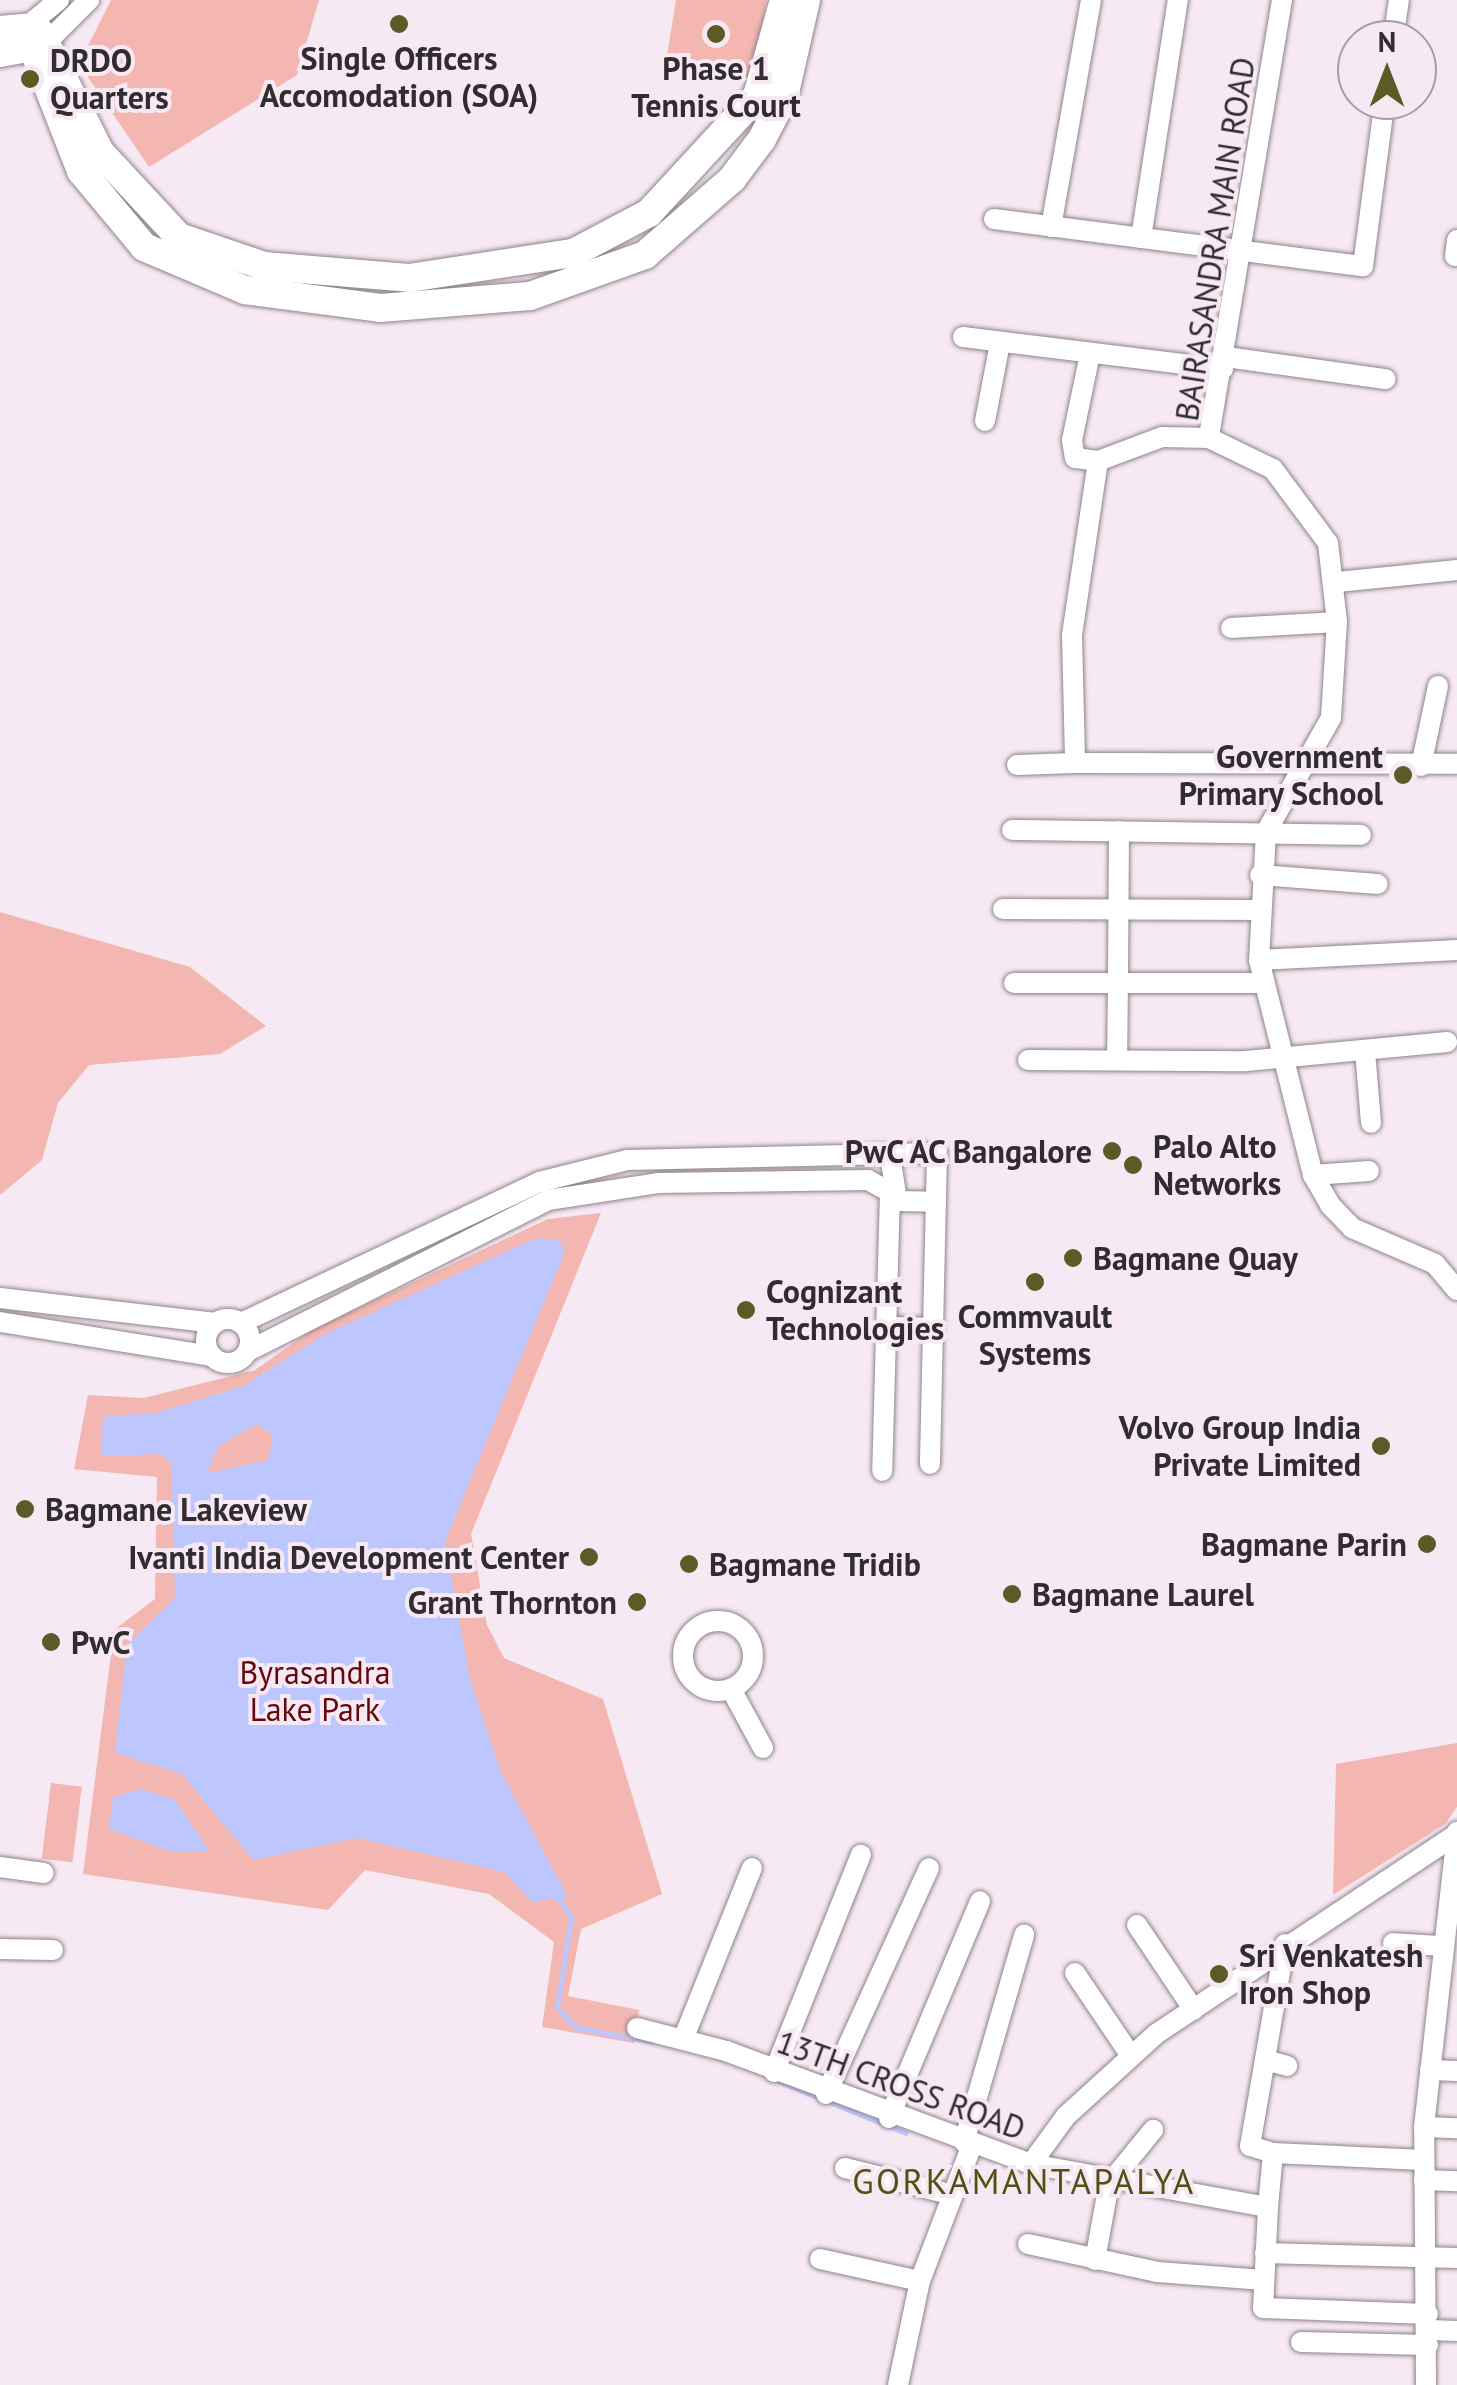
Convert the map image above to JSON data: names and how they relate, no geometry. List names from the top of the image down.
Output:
{
  "streets": {
    "street": ["BAIRASANDRA MAIN ROAD", "13TH CROSS ROAD"]
  },
  "districts": ["GORKAMANTAPALYA"],
  "parks": ["Byrasandra Lake Park"],
  "places": [
    "Single Officers Accomodation (SOA)",
    "Phase 1 Tennis Court",
    "DRDO Quarters",
    "Government Primary School",
    "PwC AC Bangalore",
    "Palo Alto Networks",
    "Bagmane Quay",
    "Commvault Systems",
    "Cognizant Technologies",
    "Volvo Group India Private Limited",
    "Bagmane Lakeview",
    "Bagmane Parin",
    "Ivanti India Development Center",
    "Bagmane Tridib",
    "Bagmane Laurel",
    "Grant Thornton",
    "PwC",
    "Sri Venkatesh Iron Shop"
  ],
  "north": "top"
}
